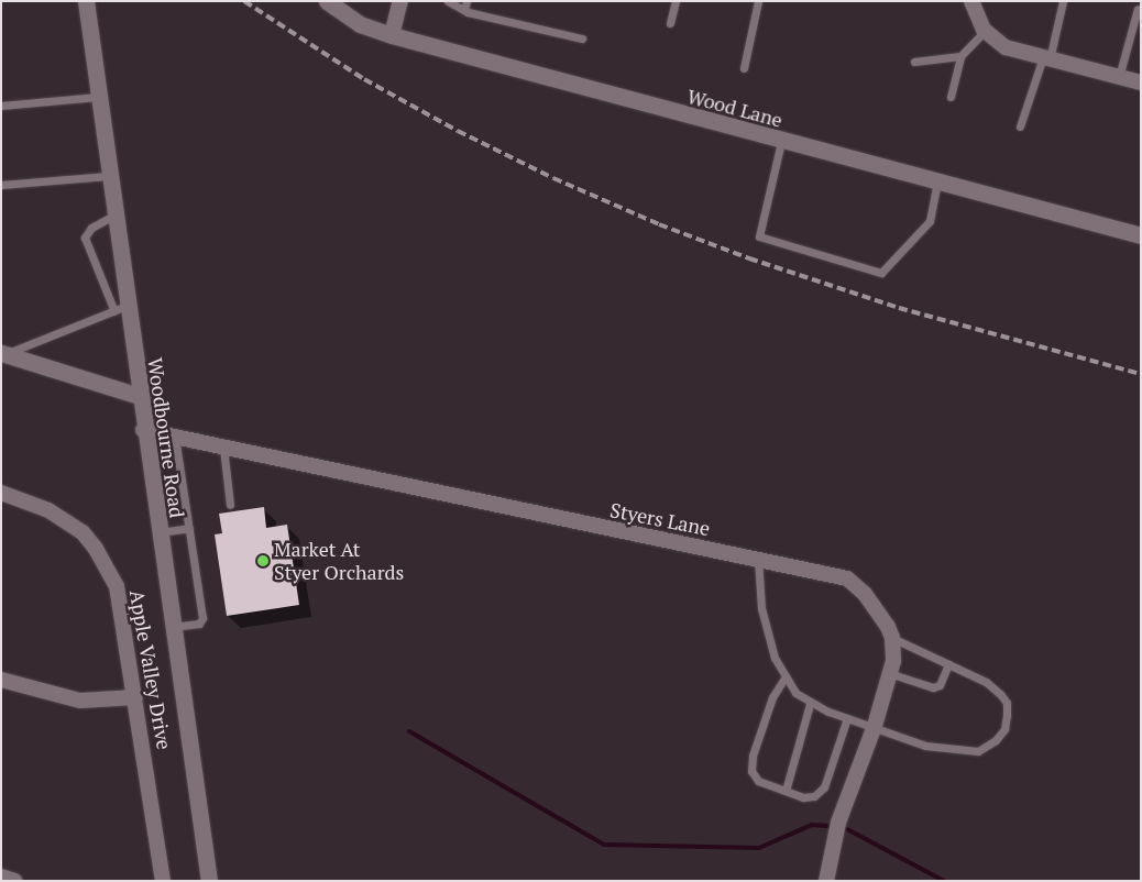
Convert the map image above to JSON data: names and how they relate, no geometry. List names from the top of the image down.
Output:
{
  "streets": {
    "street": [
      "Wood Lane",
      "Woodbourne Road",
      "Styers Lane",
      "Apple Valley Drive"
    ]
  },
  "crossings": [
    ["Woodbourne Road", "Styers Lane"]
  ],
  "places": ["Market At Styer Orchards"]
}
